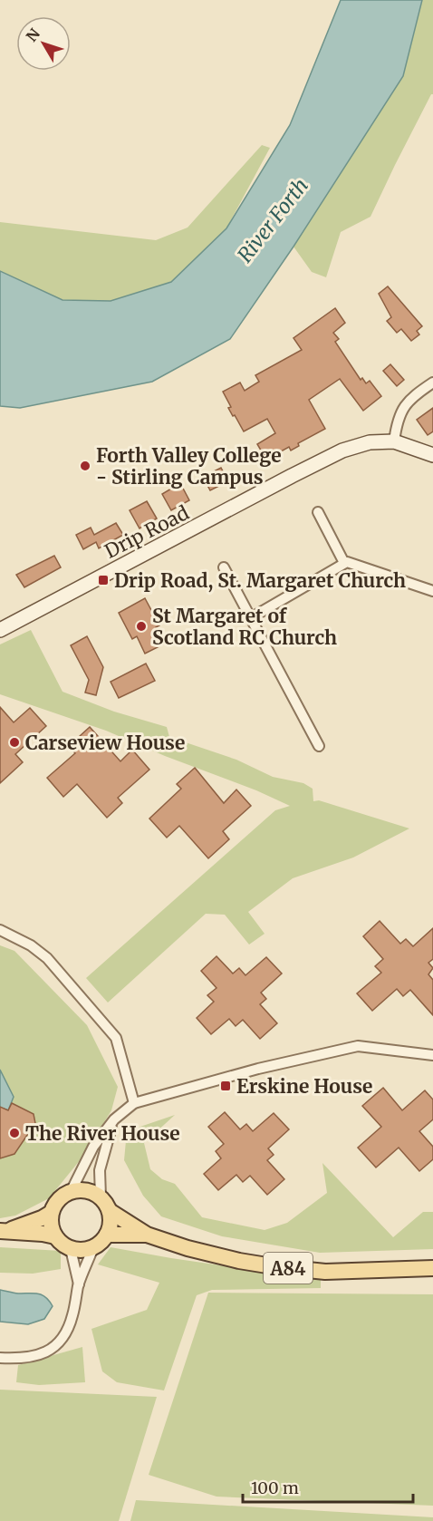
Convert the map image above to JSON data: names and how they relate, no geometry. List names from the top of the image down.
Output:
{
  "streets": {
    "main road": ["A84"],
    "street": ["Drip Road"]
  },
  "water": ["River Forth"],
  "places": {
    "other": [
      "Forth Valley College - Stirling Campus",
      "St Margaret of Scotland RC Church",
      "Carseview House",
      "The River House"
    ],
    "transit": ["Drip Road, St. Margaret Church", "Erskine House"]
  },
  "scale_bar": "100 m",
  "north": "top left"
}
